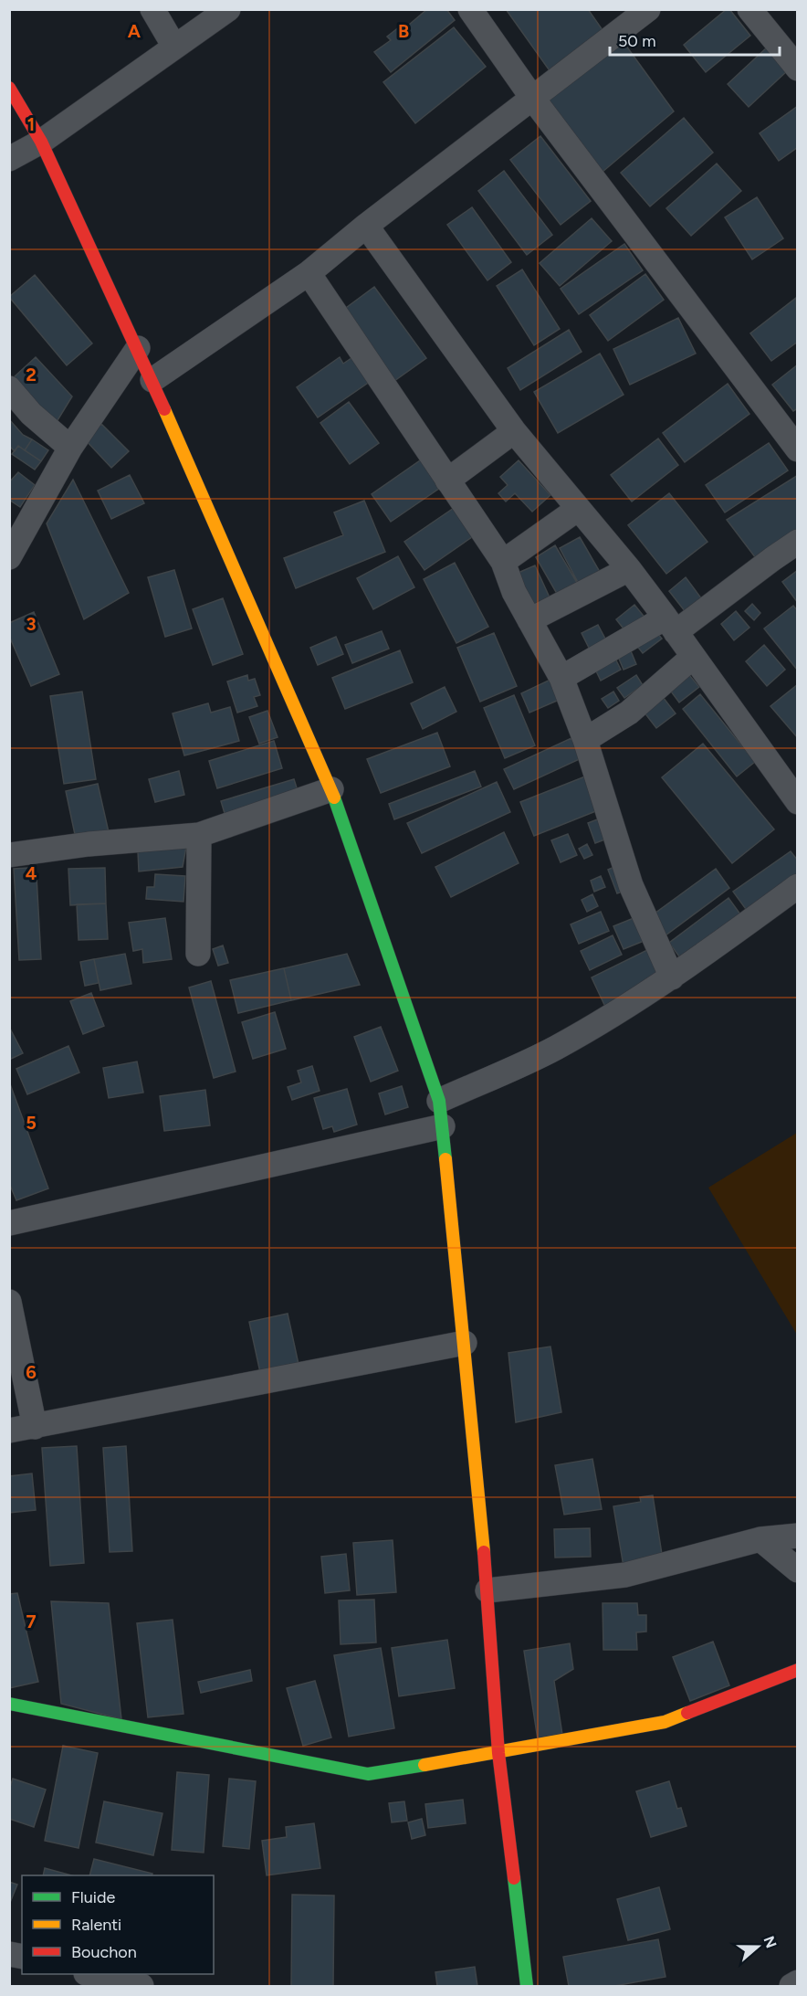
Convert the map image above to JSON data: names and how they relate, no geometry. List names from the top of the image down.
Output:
{
  "legend": ["Fluide", "Ralenti", "Bouchon"],
  "scale_bar": "50 m",
  "north": "right",
  "grid": {
    "columns": ["A", "B"],
    "rows": [
      "1",
      "2",
      "3",
      "4",
      "5",
      "6",
      "7"
    ]
  }
}
